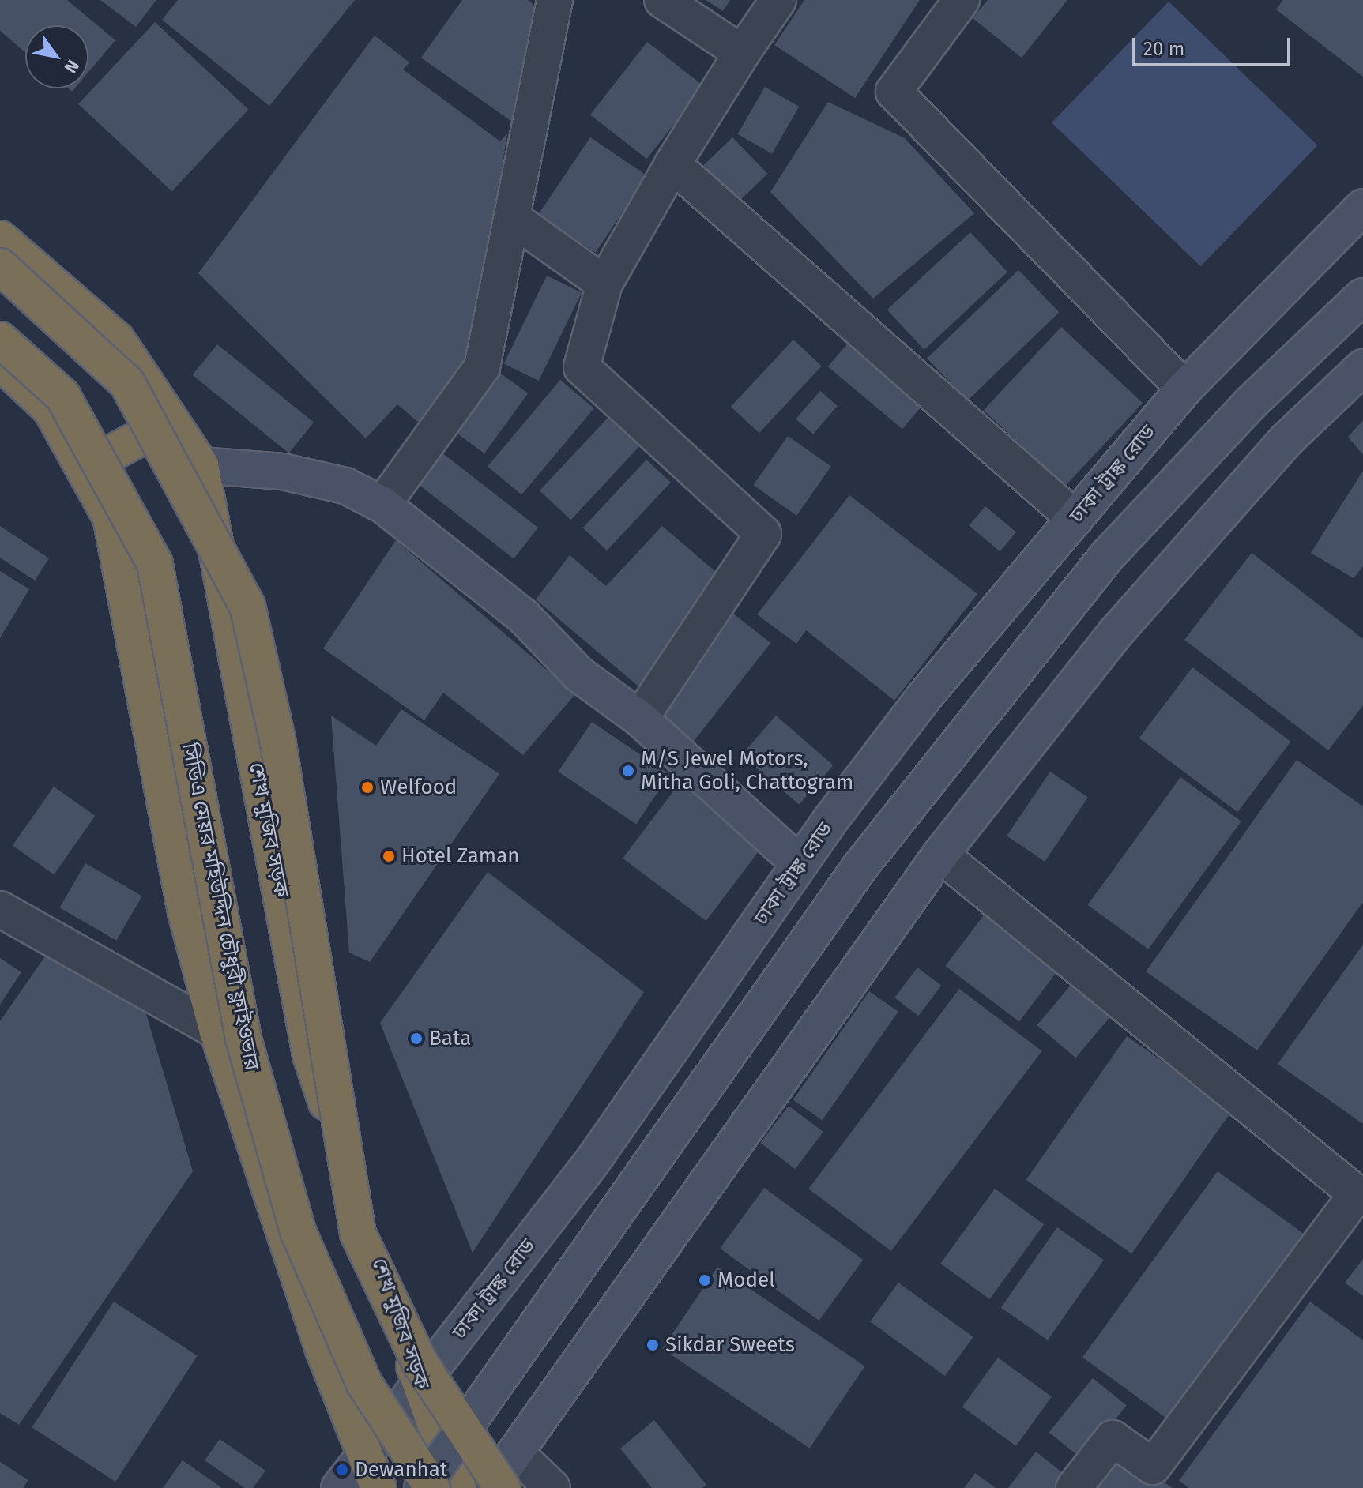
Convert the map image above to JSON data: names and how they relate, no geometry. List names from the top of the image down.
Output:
{
  "streets": {
    "highway": ["শেখ মুজিব সড়ক", "সিডিএ মেয়র মহিউদ্দিন চৌধুরী ফ্লাইওভার"],
    "main road": ["ঢাকা ট্রাঙ্ক রোড"]
  },
  "crossings": [
    ["ঢাকা ট্রাঙ্ক রোড", "শেখ মুজিব সড়ক"],
    ["শেখ মুজিব সড়ক", "সিডিএ মেয়র মহিউদ্দিন চৌধুরী ফ্লাইওভার"]
  ],
  "places": [
    "M/S Jewel Motors, Mitha Goli, Chattogram",
    "Welfood",
    "Hotel Zaman",
    "Bata",
    "Model",
    "Sikdar Sweets",
    "Dewanhat"
  ],
  "scale_bar": "20 m",
  "north": "bottom right"
}
